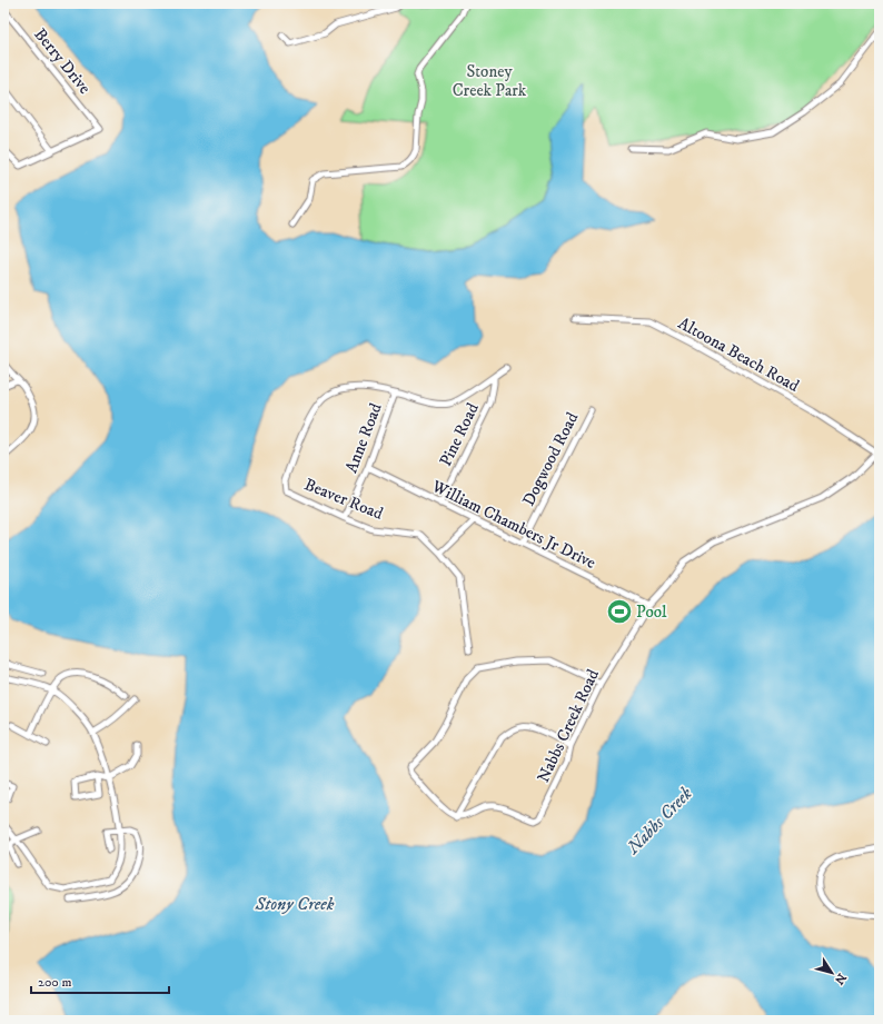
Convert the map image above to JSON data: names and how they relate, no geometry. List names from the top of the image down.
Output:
{
  "streets": {
    "street": [
      "Berry Drive",
      "Altoona Beach Road",
      "Pine Road",
      "Anne Road",
      "Dogwood Road",
      "Beaver Road",
      "William Chambers Jr Drive",
      "Nabbs Creek Road"
    ]
  },
  "crossings": [
    ["Altoona Beach Road", "Nabbs Creek Road"],
    ["Pine Road", "William Chambers Jr Drive"],
    ["Anne Road", "Beaver Road"],
    ["Anne Road", "William Chambers Jr Drive"],
    ["Dogwood Road", "William Chambers Jr Drive"],
    ["William Chambers Jr Drive", "Nabbs Creek Road"]
  ],
  "water": ["Nabbs Creek", "Stony Creek"],
  "parks": ["Stoney Creek Park"],
  "places": {
    "sports": ["Pool"]
  },
  "scale_bar": "200 m",
  "north": "bottom right"
}
